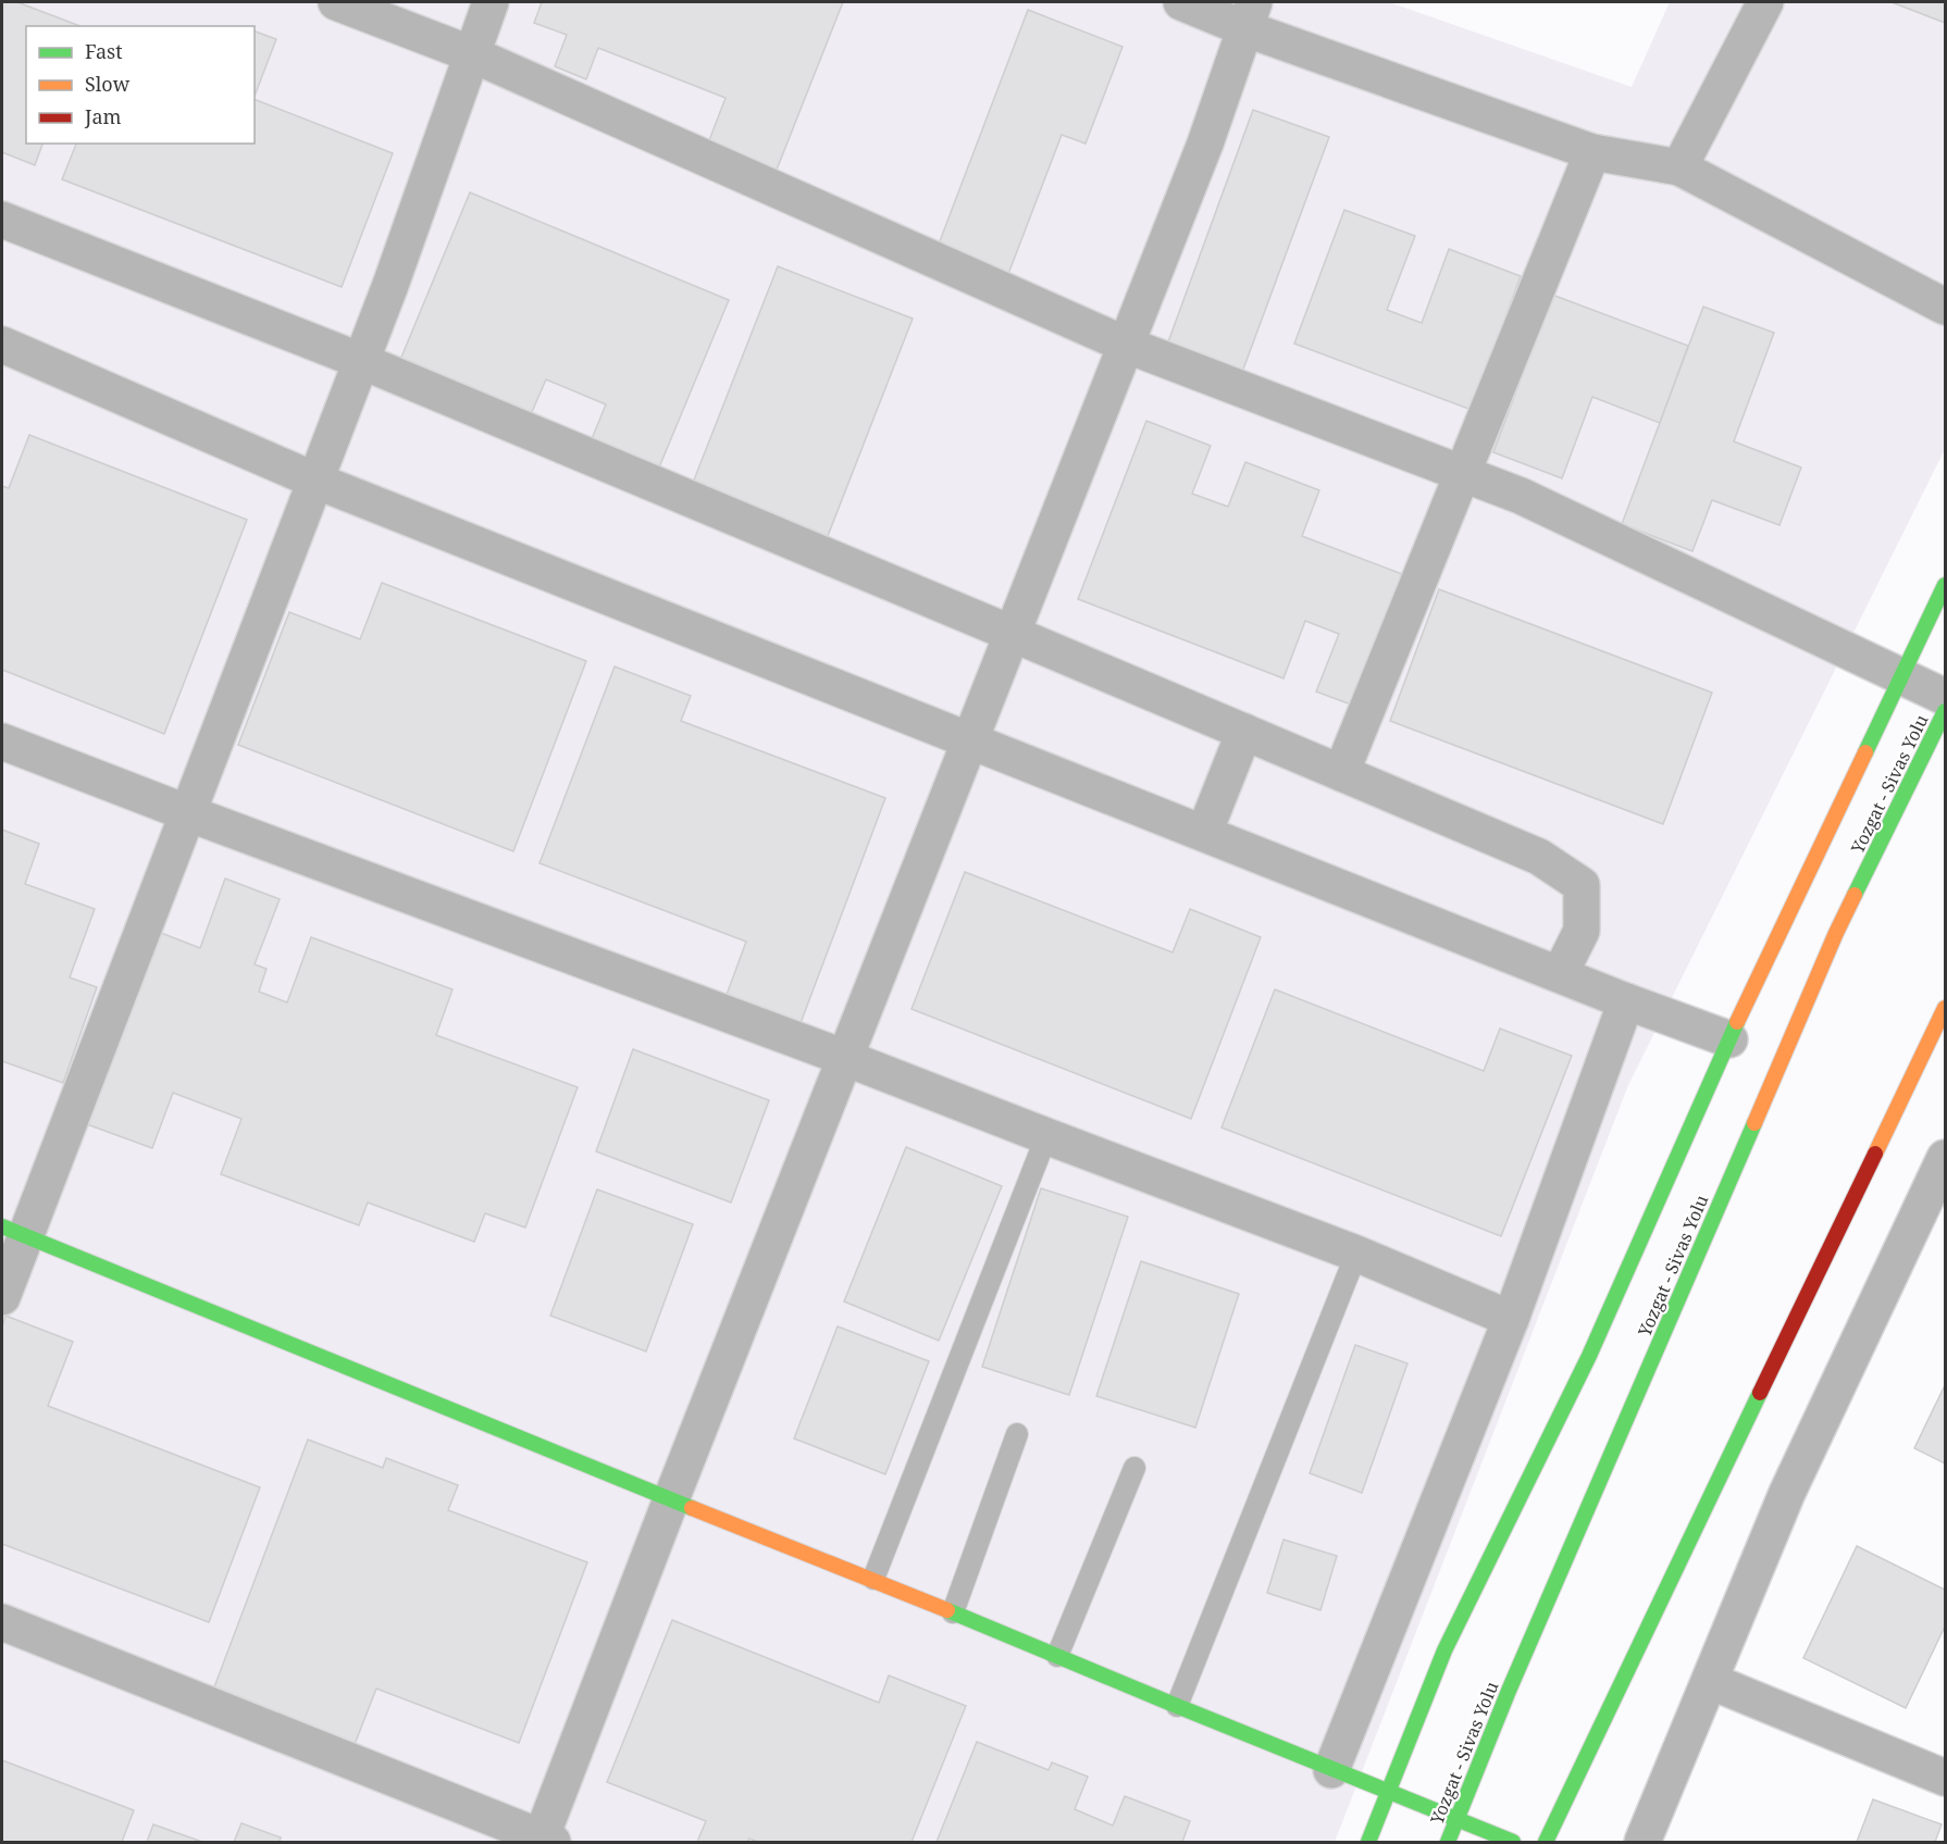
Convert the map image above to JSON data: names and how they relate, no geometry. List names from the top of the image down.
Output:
{
  "streets": {
    "main road": ["Yozgat - Sivas Yolu"]
  },
  "legend": ["Fast", "Slow", "Jam"]
}
